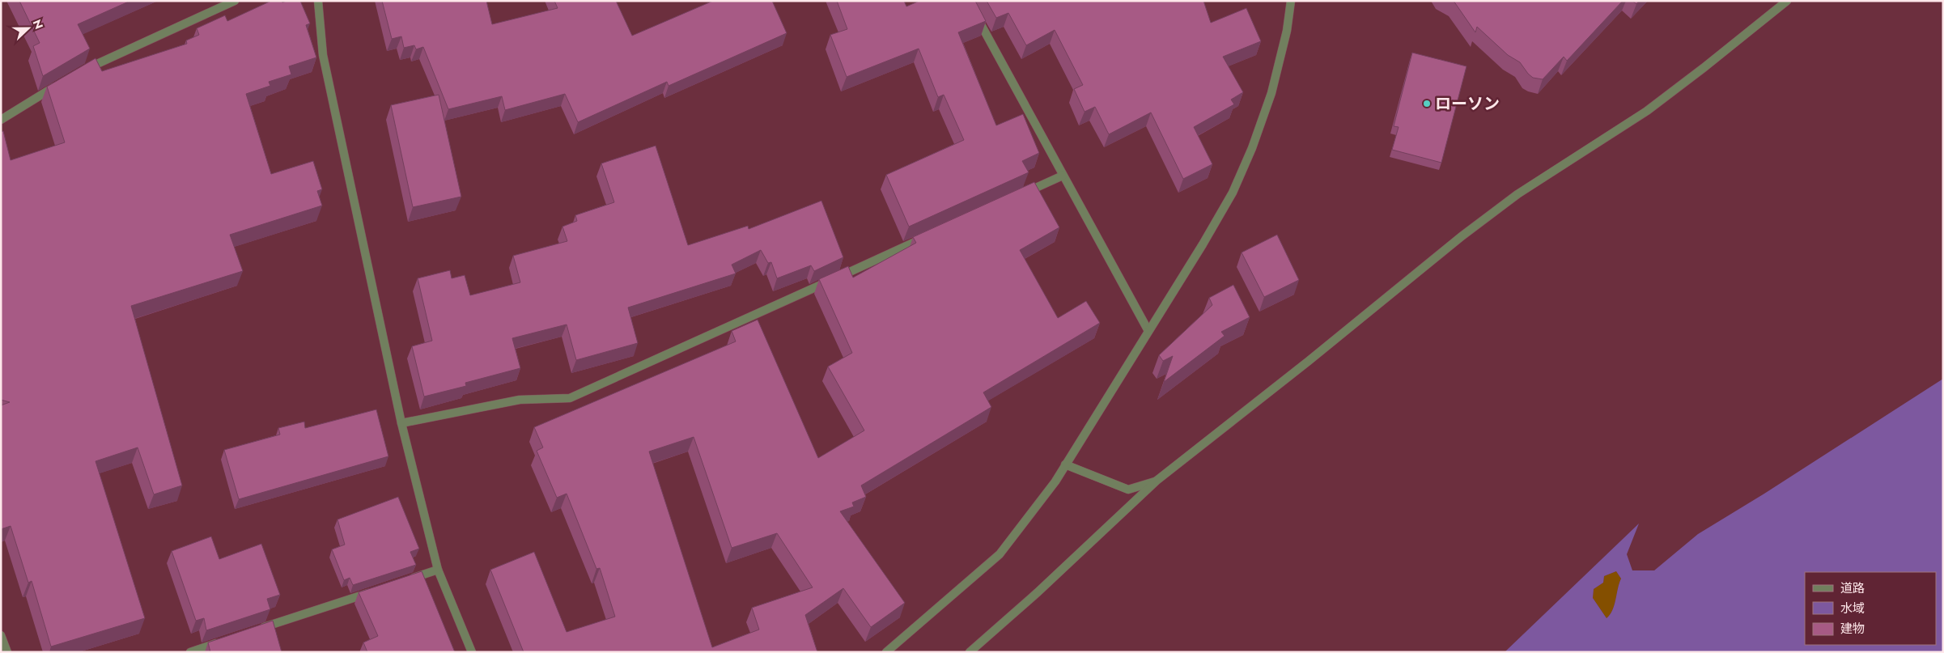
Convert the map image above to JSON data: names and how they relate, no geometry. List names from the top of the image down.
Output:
{
  "places": ["ローソン"],
  "legend": ["道路", "水域", "建物"],
  "north": "right"
}
